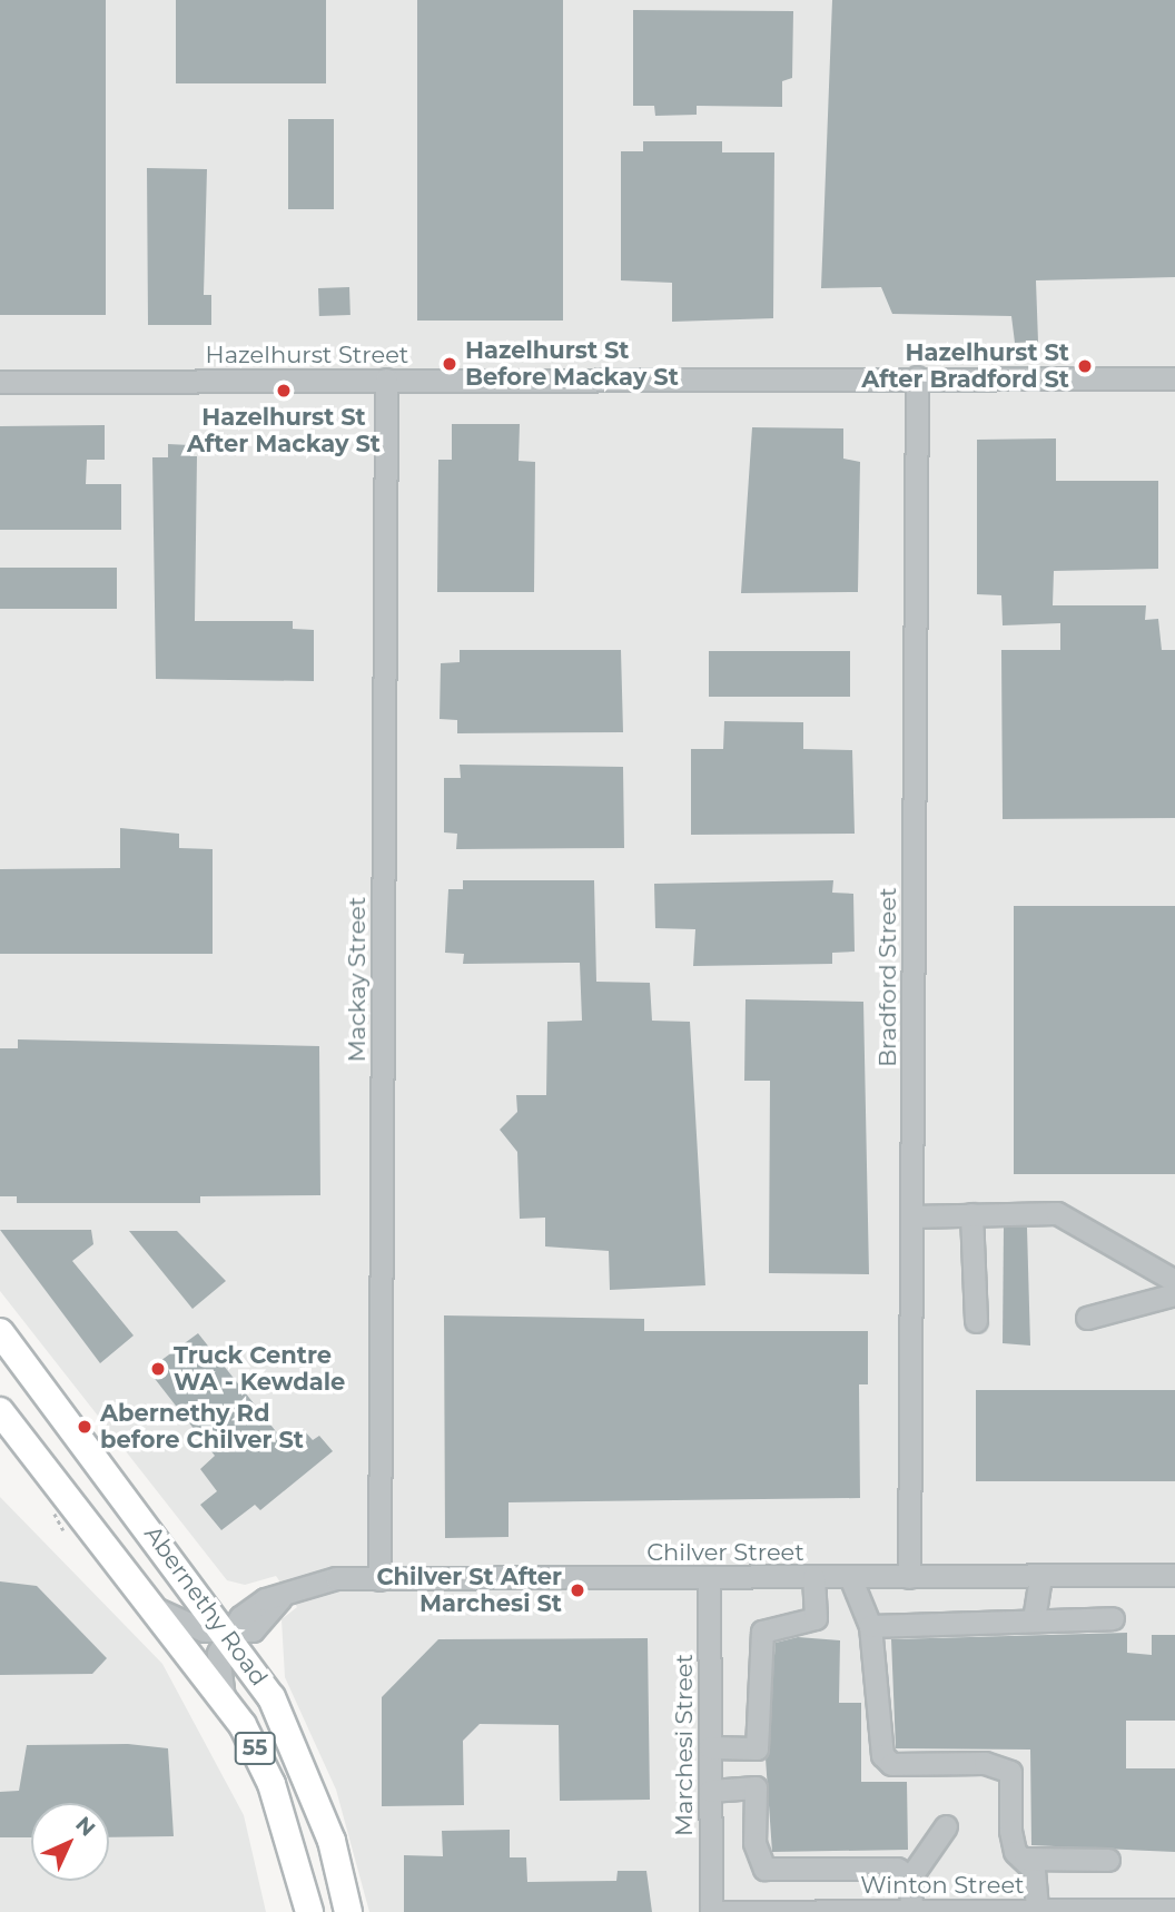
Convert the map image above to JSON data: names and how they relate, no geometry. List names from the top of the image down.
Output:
{
  "streets": {
    "main road": ["Abernethy Road", "55"],
    "street": [
      "Hazelhurst Street",
      "Bradford Street",
      "Mackay Street",
      "Chilver Street",
      "Marchesi Street",
      "Winton Street"
    ]
  },
  "crossings": [
    ["Hazelhurst Street", "Bradford Street"],
    ["Hazelhurst Street", "Mackay Street"],
    ["Bradford Street", "Chilver Street"],
    ["Mackay Street", "Chilver Street"],
    ["Chilver Street", "Abernethy Road"],
    ["Chilver Street", "Marchesi Street"],
    ["Marchesi Street", "Winton Street"]
  ],
  "places": [
    "Hazelhurst St Before Mackay St",
    "Hazelhurst St After Bradford St",
    "Hazelhurst St After Mackay St",
    "Truck Centre WA - Kewdale",
    "Abernethy Rd before Chilver St",
    "Chilver St After Marchesi St"
  ],
  "north": "top right"
}
